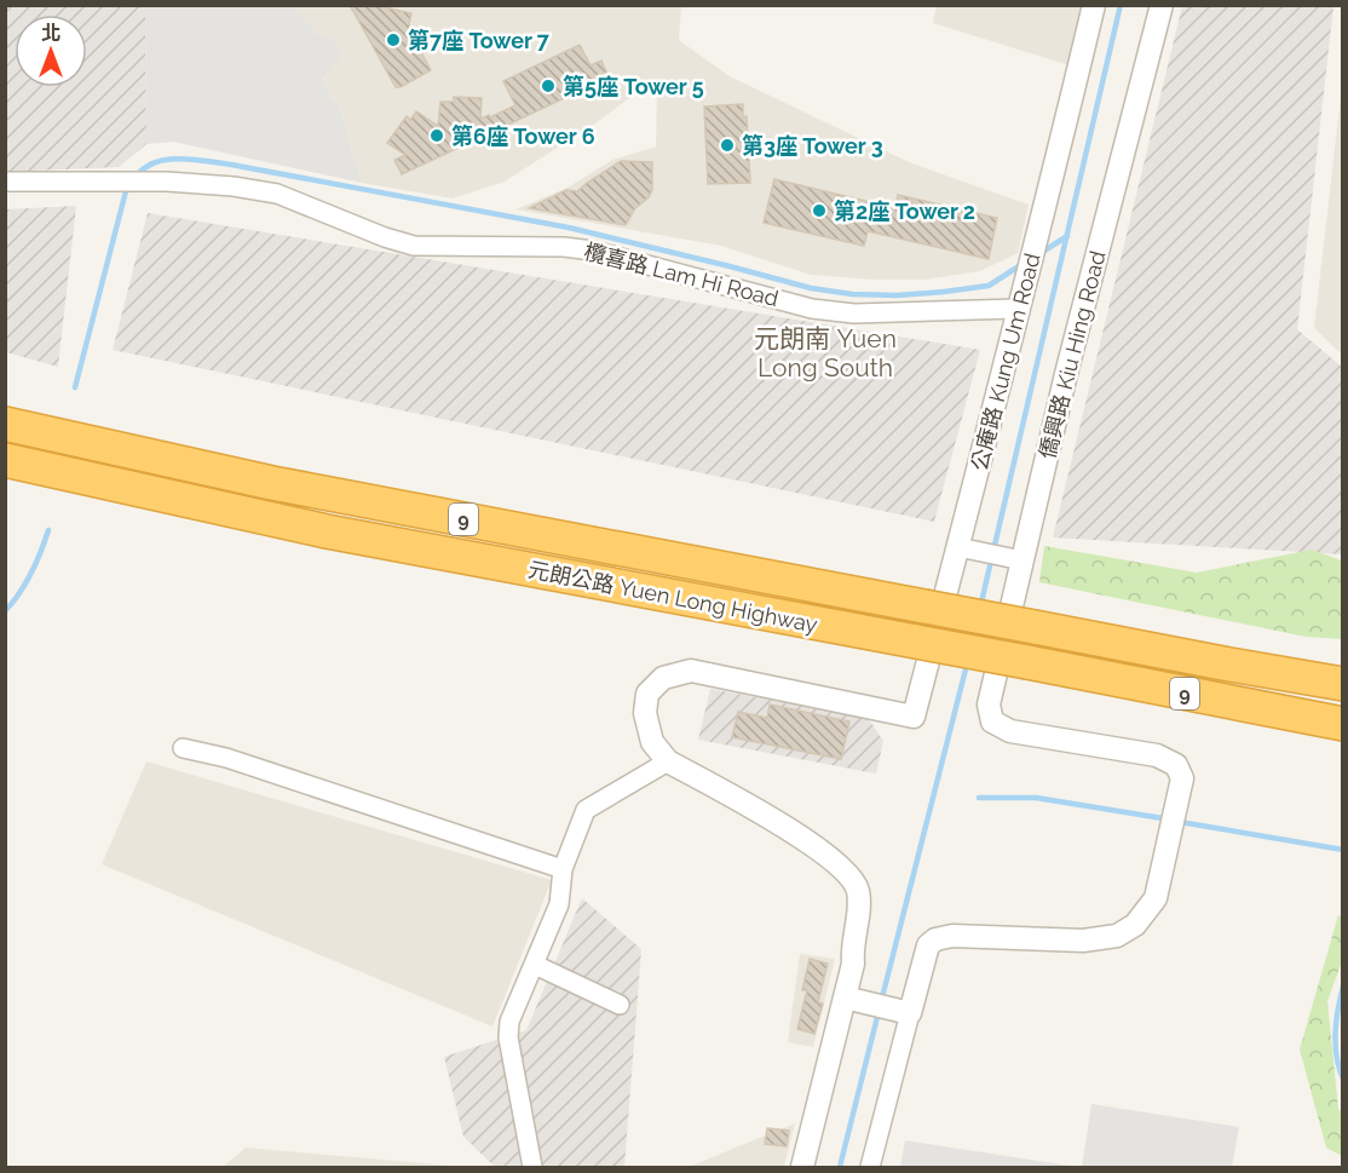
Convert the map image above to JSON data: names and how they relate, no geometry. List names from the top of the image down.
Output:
{
  "streets": {
    "highway": ["9", "元朗公路 Yuen Long Highway"],
    "street": ["欖喜路 Lam Hi Road", "僑興路 Kiu Hing Road", "公庵路 Kung Um Road"]
  },
  "crossings": [
    ["欖喜路 Lam Hi Road", "公庵路 Kung Um Road"]
  ],
  "districts": ["元朗南 Yuen Long South"],
  "places": [
    "第7座 Tower 7",
    "第5座 Tower 5",
    "第6座 Tower 6",
    "第3座 Tower 3",
    "第2座 Tower 2"
  ],
  "north": "top"
}
